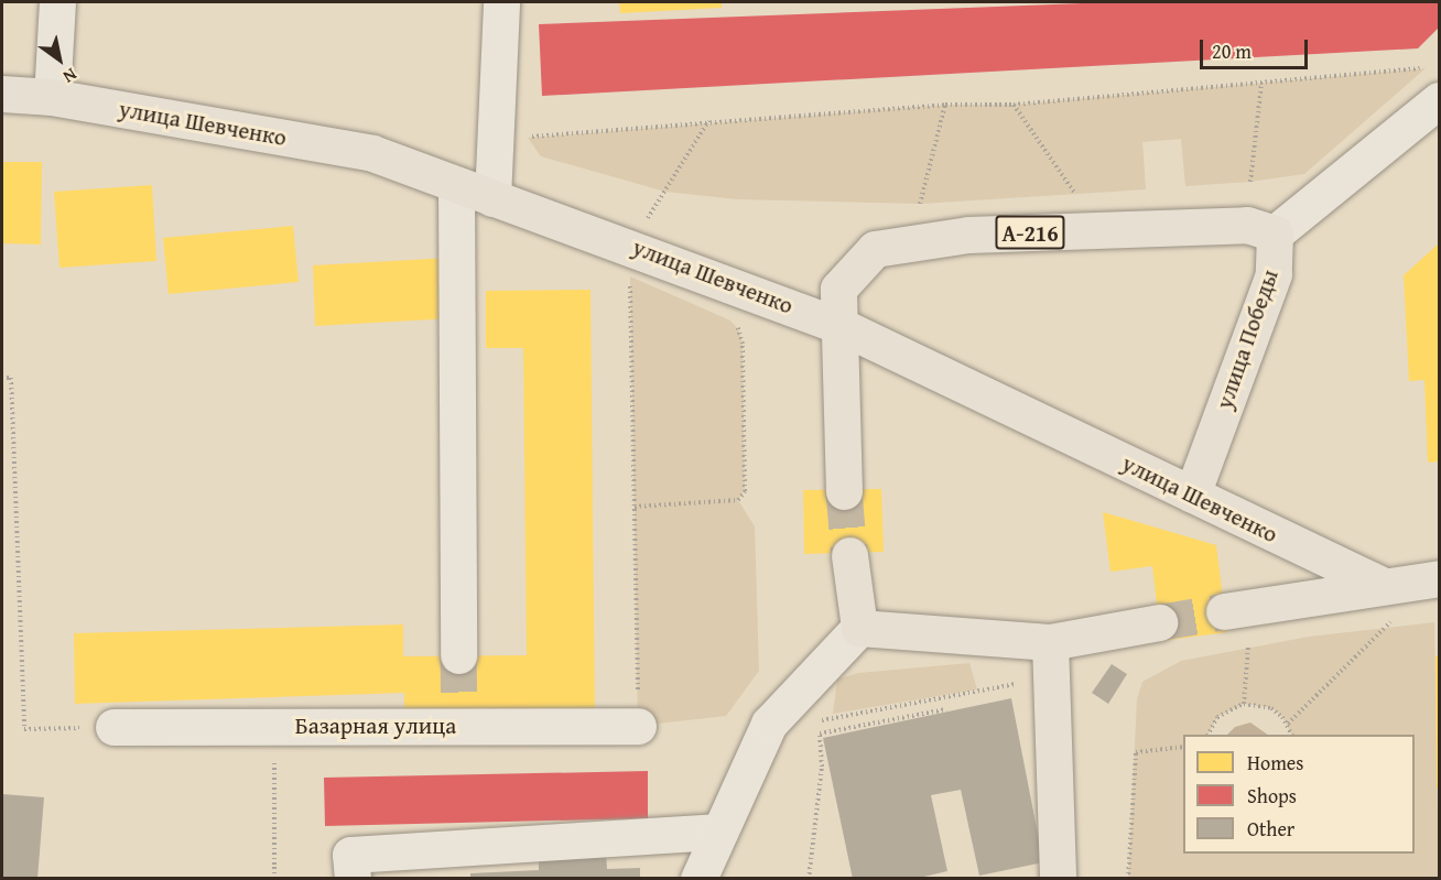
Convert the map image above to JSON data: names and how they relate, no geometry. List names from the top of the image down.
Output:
{
  "streets": {
    "main road": ["улица Шевченко", "А-216", "улица Победы"],
    "street": ["Базарная улица"]
  },
  "crossings": [
    ["улица Шевченко", "А-216"],
    ["улица Шевченко", "улица Победы"],
    ["А-216", "улица Победы"]
  ],
  "legend": ["Homes", "Shops", "Other"],
  "scale_bar": "20 m",
  "north": "bottom right"
}
